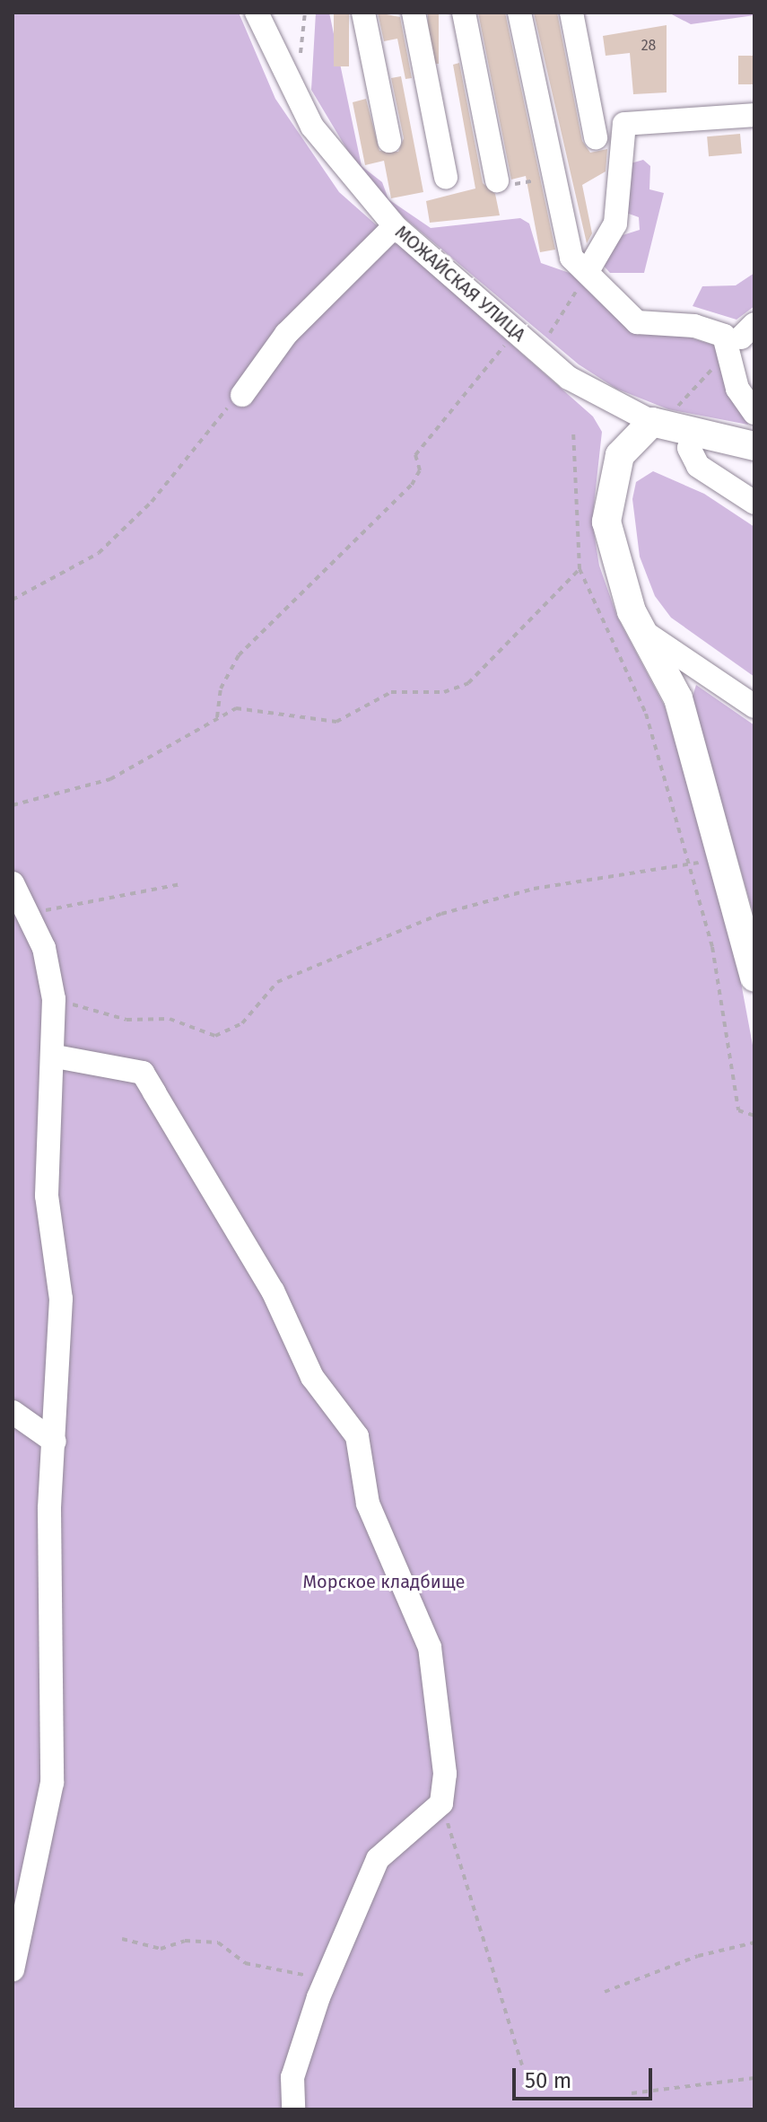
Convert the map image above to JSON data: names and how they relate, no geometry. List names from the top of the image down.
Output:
{
  "streets": {
    "main road": ["МОЖАЙСКАЯ УЛИЦА"]
  },
  "parks": ["Морское кладбище"],
  "house_numbers": ["28"],
  "scale_bar": "50 m"
}
